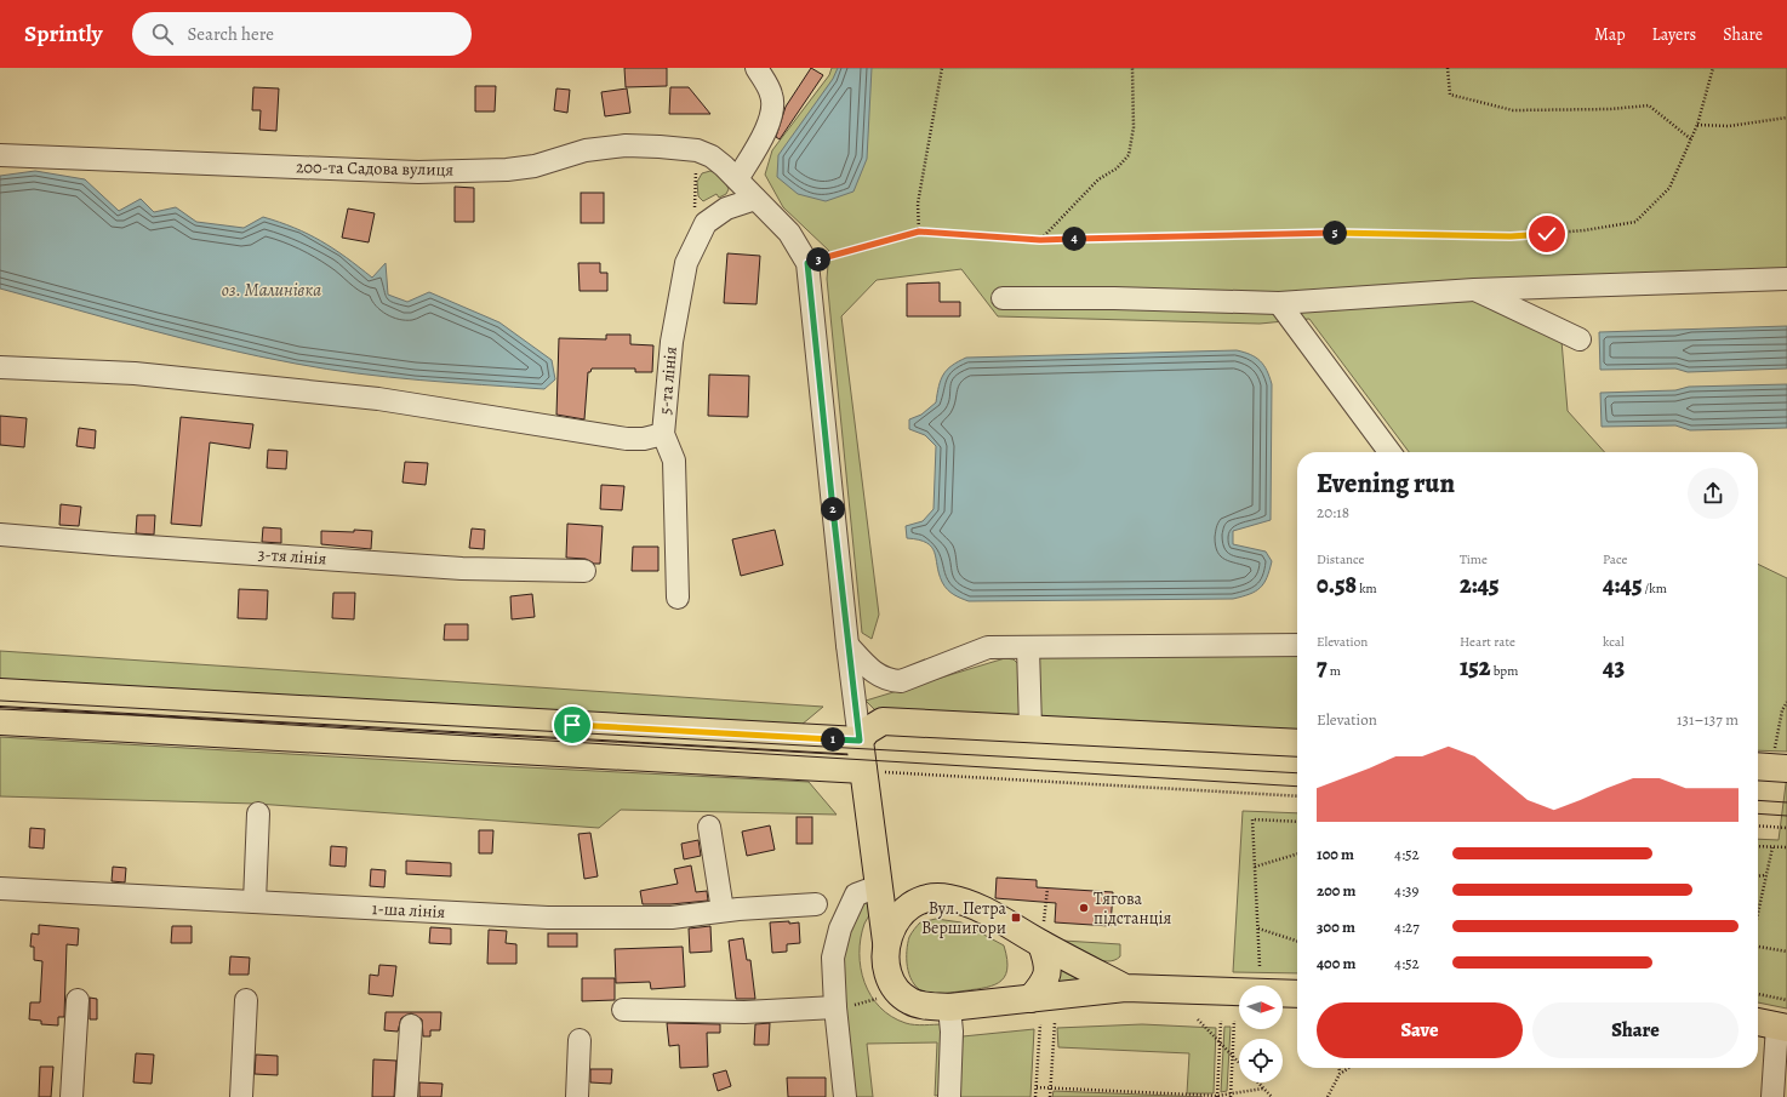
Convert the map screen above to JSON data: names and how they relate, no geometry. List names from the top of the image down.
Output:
{
  "streets": {
    "street": [
      "200-та Садова вулиця",
      "5-та лінія",
      "3-тя лінія",
      "1-ша лінія"
    ]
  },
  "crossings": [
    ["200-та Садова вулиця", "5-та лінія"]
  ],
  "water": ["оз. Малинівка"],
  "places": {
    "other": ["Тягова пiдстанцiя"],
    "transit": ["Вул. Петра Вершигори"]
  },
  "north": "right",
  "page": {
    "header": "Sprintly",
    "search": "Search here",
    "nav": ["Map", "Layers", "Share"],
    "pins": [
      "5",
      "4",
      "3",
      "2",
      "1"
    ],
    "heading": ["Evening run", "20:18"],
    "stats": [
      ["Distance", "0.58 km"],
      ["Time", "2:45"],
      ["Pace", "4:45 /km"],
      ["Elevation", "7 m"],
      ["Heart rate", "152 bpm"],
      ["kcal", "43"]
    ],
    "chart": ["Elevation", "131–137 m"],
    "list": [
      {
        "name": "100 m",
        "note": "4:52"
      },
      {
        "name": "200 m",
        "note": "4:39"
      },
      {
        "name": "300 m",
        "note": "4:27"
      },
      {
        "name": "400 m",
        "note": "4:52"
      }
    ],
    "buttons": ["Save", "Share"]
  }
}
